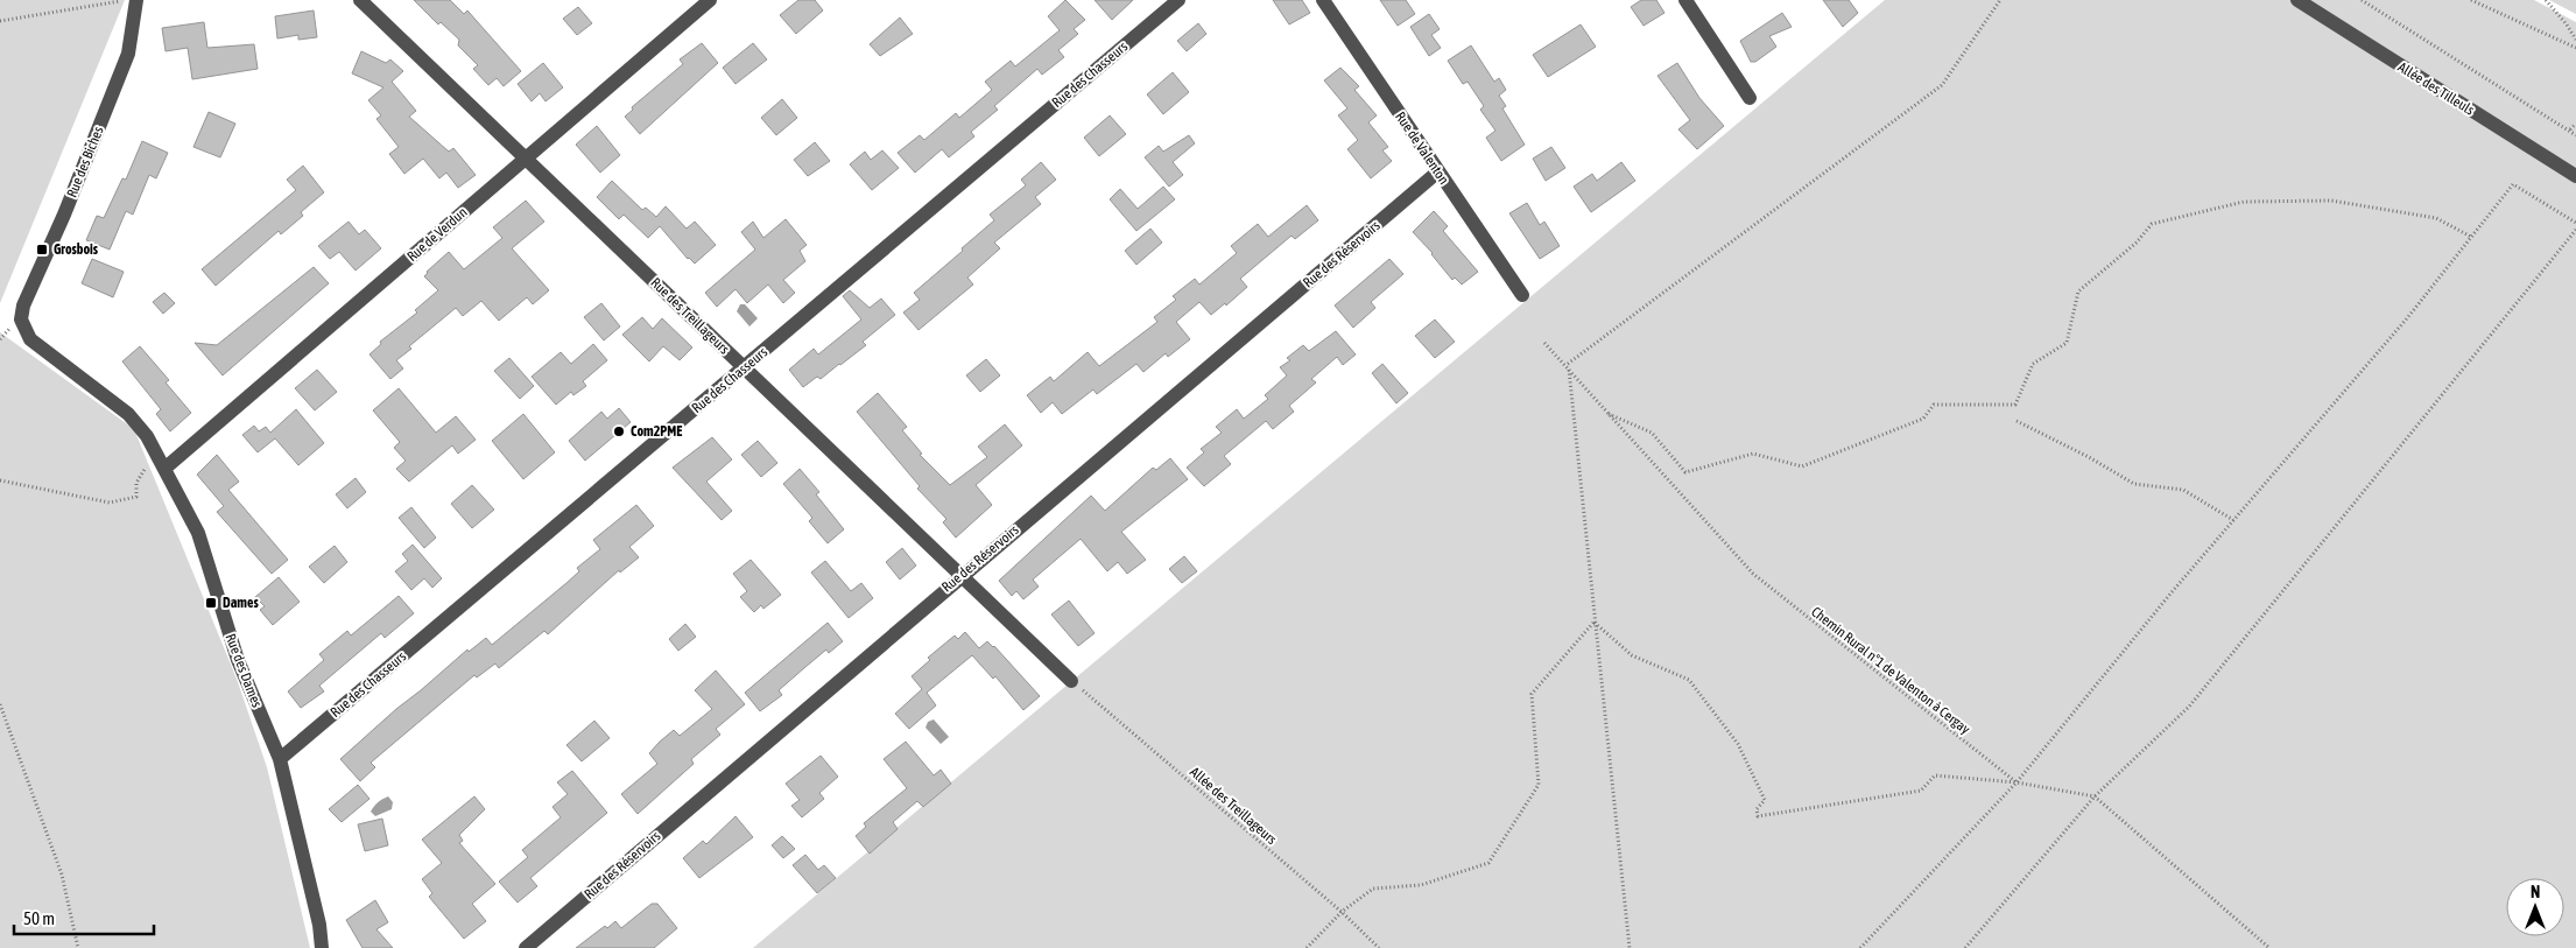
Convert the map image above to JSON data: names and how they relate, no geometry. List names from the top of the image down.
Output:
{
  "streets": {
    "street": [
      "Rue des Chasseurs",
      "Allée des Tilleuls",
      "Rue de Valenton",
      "Rue des Biches",
      "Rue de Verdun",
      "Rue des Réservoirs",
      "Rue des Treillageurs",
      "Rue des Dames"
    ],
    "path": ["Chemin Rural n°1 de Valenton à Cergay", "Allée des Treillageurs"]
  },
  "crossings": [
    ["Rue des Chasseurs", "Rue des Treillageurs"],
    ["Rue des Chasseurs", "Rue des Dames"],
    ["Rue de Valenton", "Rue des Réservoirs"],
    ["Rue des Biches", "Rue des Dames"],
    ["Rue de Verdun", "Rue des Treillageurs"],
    ["Rue de Verdun", "Rue des Dames"],
    ["Rue des Réservoirs", "Rue des Treillageurs"],
    ["Rue des Treillageurs", "Allée des Treillageurs"]
  ],
  "places": {
    "transit": ["Grosbois", "Dames"],
    "other": ["Com2PME"]
  },
  "scale_bar": "50 m",
  "north": "top"
}
